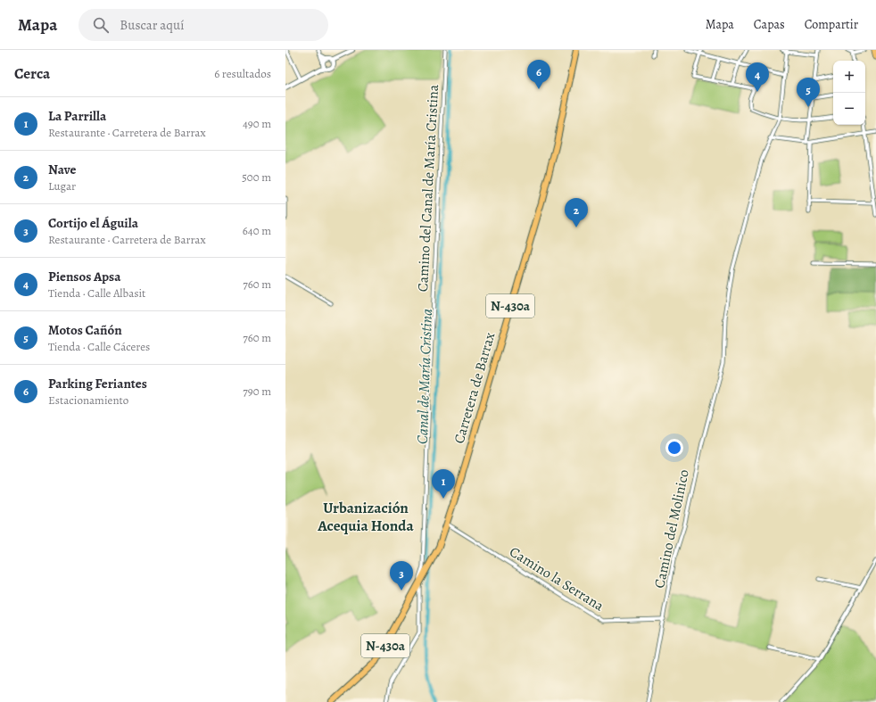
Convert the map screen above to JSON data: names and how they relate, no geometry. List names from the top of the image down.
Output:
{
  "streets": {
    "highway": ["N-430a", "Carretera de Barrax"],
    "street": ["Camino del Canal de María Cristina", "Camino del Molinico", "Camino la Serrana"]
  },
  "crossings": [
    ["Camino del Canal de María Cristina", "Carretera de Barrax"],
    ["Carretera de Barrax", "Camino la Serrana"],
    ["Camino del Molinico", "Camino la Serrana"]
  ],
  "districts": ["Urbanización Acequia Honda"],
  "water": ["Canal de María Cristina"],
  "page": {
    "header": "Mapa",
    "search": "Buscar aquí",
    "nav": ["Mapa", "Capas", "Compartir"],
    "heading": ["Cerca", "6 resultados"],
    "pins": [
      "6",
      "4",
      "5",
      "2",
      "1",
      "3"
    ],
    "map_buttons": ["+", "−"],
    "list": [
      {
        "mark": "1",
        "name": "La Parrilla",
        "note": "Restaurante · Carretera de Barrax",
        "value": "490 m"
      },
      {
        "mark": "2",
        "name": "Nave",
        "note": "Lugar",
        "value": "500 m"
      },
      {
        "mark": "3",
        "name": "Cortijo el Águila",
        "note": "Restaurante · Carretera de Barrax",
        "value": "640 m"
      },
      {
        "mark": "4",
        "name": "Piensos Apsa",
        "note": "Tienda · Calle Albasit",
        "value": "760 m"
      },
      {
        "mark": "5",
        "name": "Motos Cañón",
        "note": "Tienda · Calle Cáceres",
        "value": "760 m"
      },
      {
        "mark": "6",
        "name": "Parking Feriantes",
        "note": "Estacionamiento",
        "value": "790 m"
      }
    ]
  }
}
